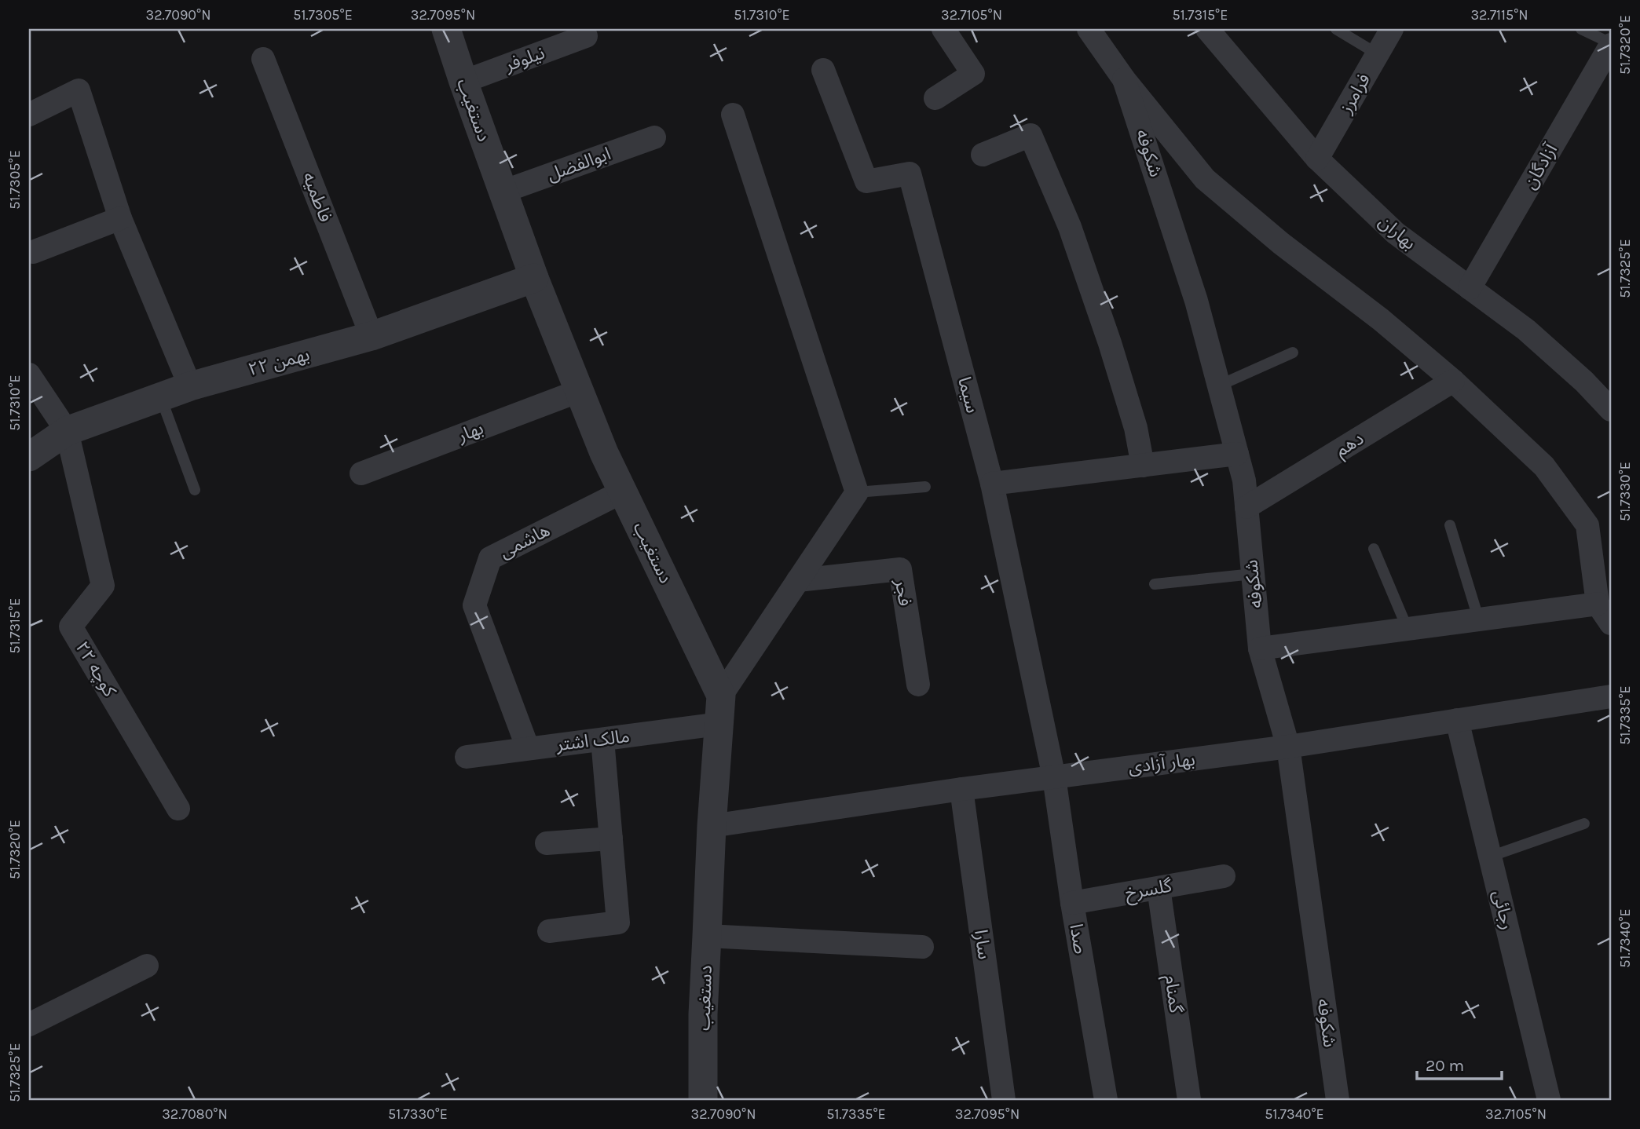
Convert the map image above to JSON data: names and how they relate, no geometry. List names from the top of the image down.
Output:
{
  "streets": {
    "street": [
      "نیلوفر",
      "فرامرز",
      "دستغیب",
      "شکوفه",
      "ابوالفضل",
      "آزادگان",
      "فاطمیه",
      "بهاران",
      "۲۲ بهمن",
      "سیما",
      "بهار",
      "دهم",
      "هاشمی",
      "فجر",
      "کوچه ۲۲",
      "مالک اشتر",
      "بهار آزادی",
      "گلسرخ",
      "رجائی",
      "صدا",
      "سارا",
      "گمنام"
    ]
  },
  "crossings": [
    ["نیلوفر", "دستغیب"],
    ["فرامرز", "بهاران"],
    ["دستغیب", "ابوالفضل"],
    ["دستغیب", "۲۲ بهمن"],
    ["دستغیب", "بهار"],
    ["دستغیب", "هاشمی"],
    ["دستغیب", "مالک اشتر"],
    ["دستغیب", "بهار آزادی"],
    ["شکوفه", "دهم"],
    ["شکوفه", "بهار آزادی"],
    ["آزادگان", "بهاران"],
    ["فاطمیه", "۲۲ بهمن"],
    ["۲۲ بهمن", "کوچه ۲۲"],
    ["سیما", "بهار آزادی"],
    ["سیما", "صدا"],
    ["هاشمی", "مالک اشتر"],
    ["بهار آزادی", "رجائی"],
    ["بهار آزادی", "صدا"],
    ["بهار آزادی", "سارا"],
    ["گلسرخ", "صدا"],
    ["گلسرخ", "گمنام"]
  ],
  "scale_bar": "20 m",
  "coordinates": [
    "32.7090°N",
    "51.7305°E",
    "32.7095°N",
    "51.7310°E",
    "32.7105°N",
    "51.7315°E",
    "32.7115°N",
    "51.7320°E",
    "51.7325°E",
    "51.7330°E",
    "51.7335°E",
    "51.7340°E",
    "32.7080°N"
  ]
}
